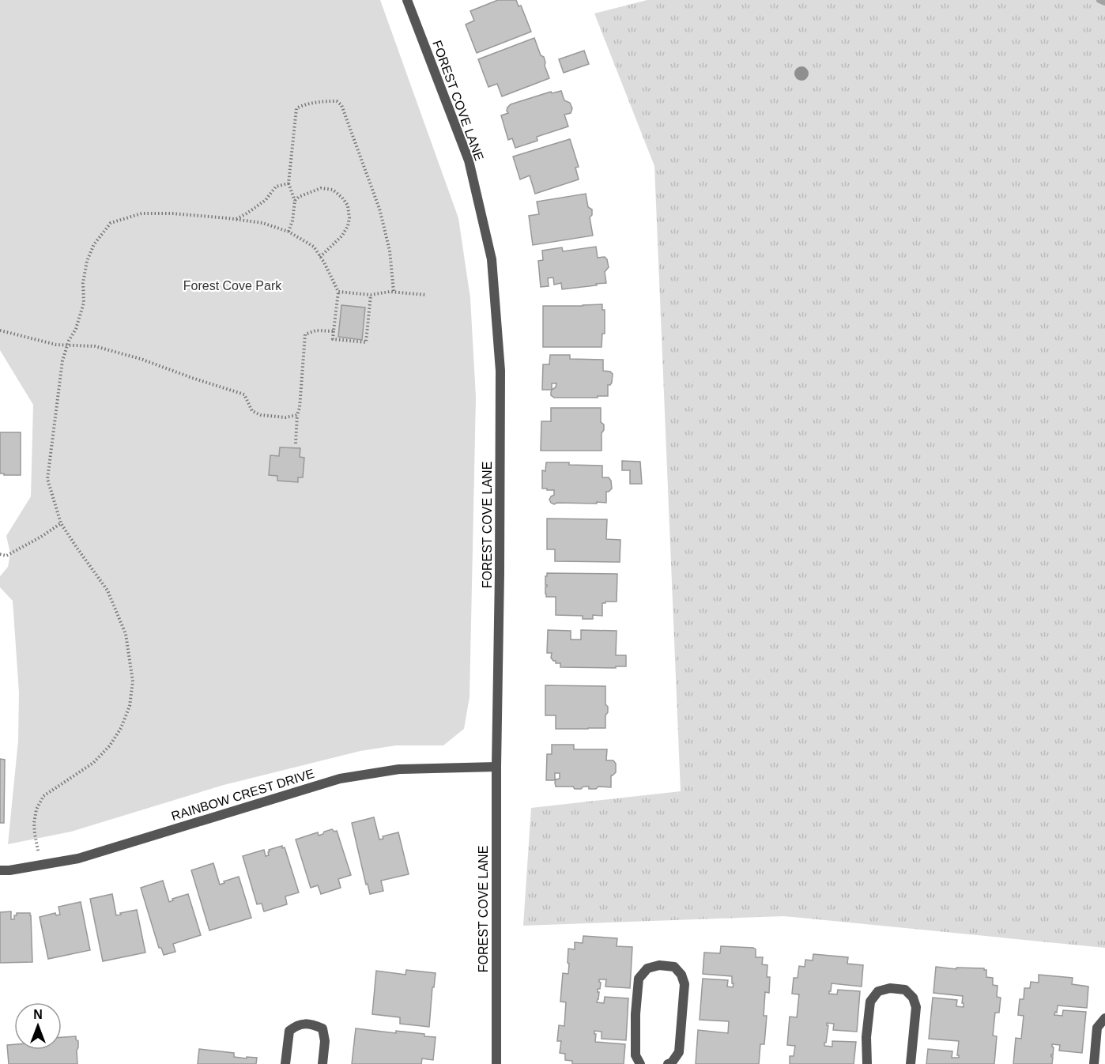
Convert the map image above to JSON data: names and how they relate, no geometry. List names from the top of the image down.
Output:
{
  "streets": {
    "street": ["FOREST COVE LANE", "RAINBOW CREST DRIVE"]
  },
  "crossings": [
    ["FOREST COVE LANE", "RAINBOW CREST DRIVE"]
  ],
  "parks": ["Forest Cove Park"],
  "north": "top"
}
